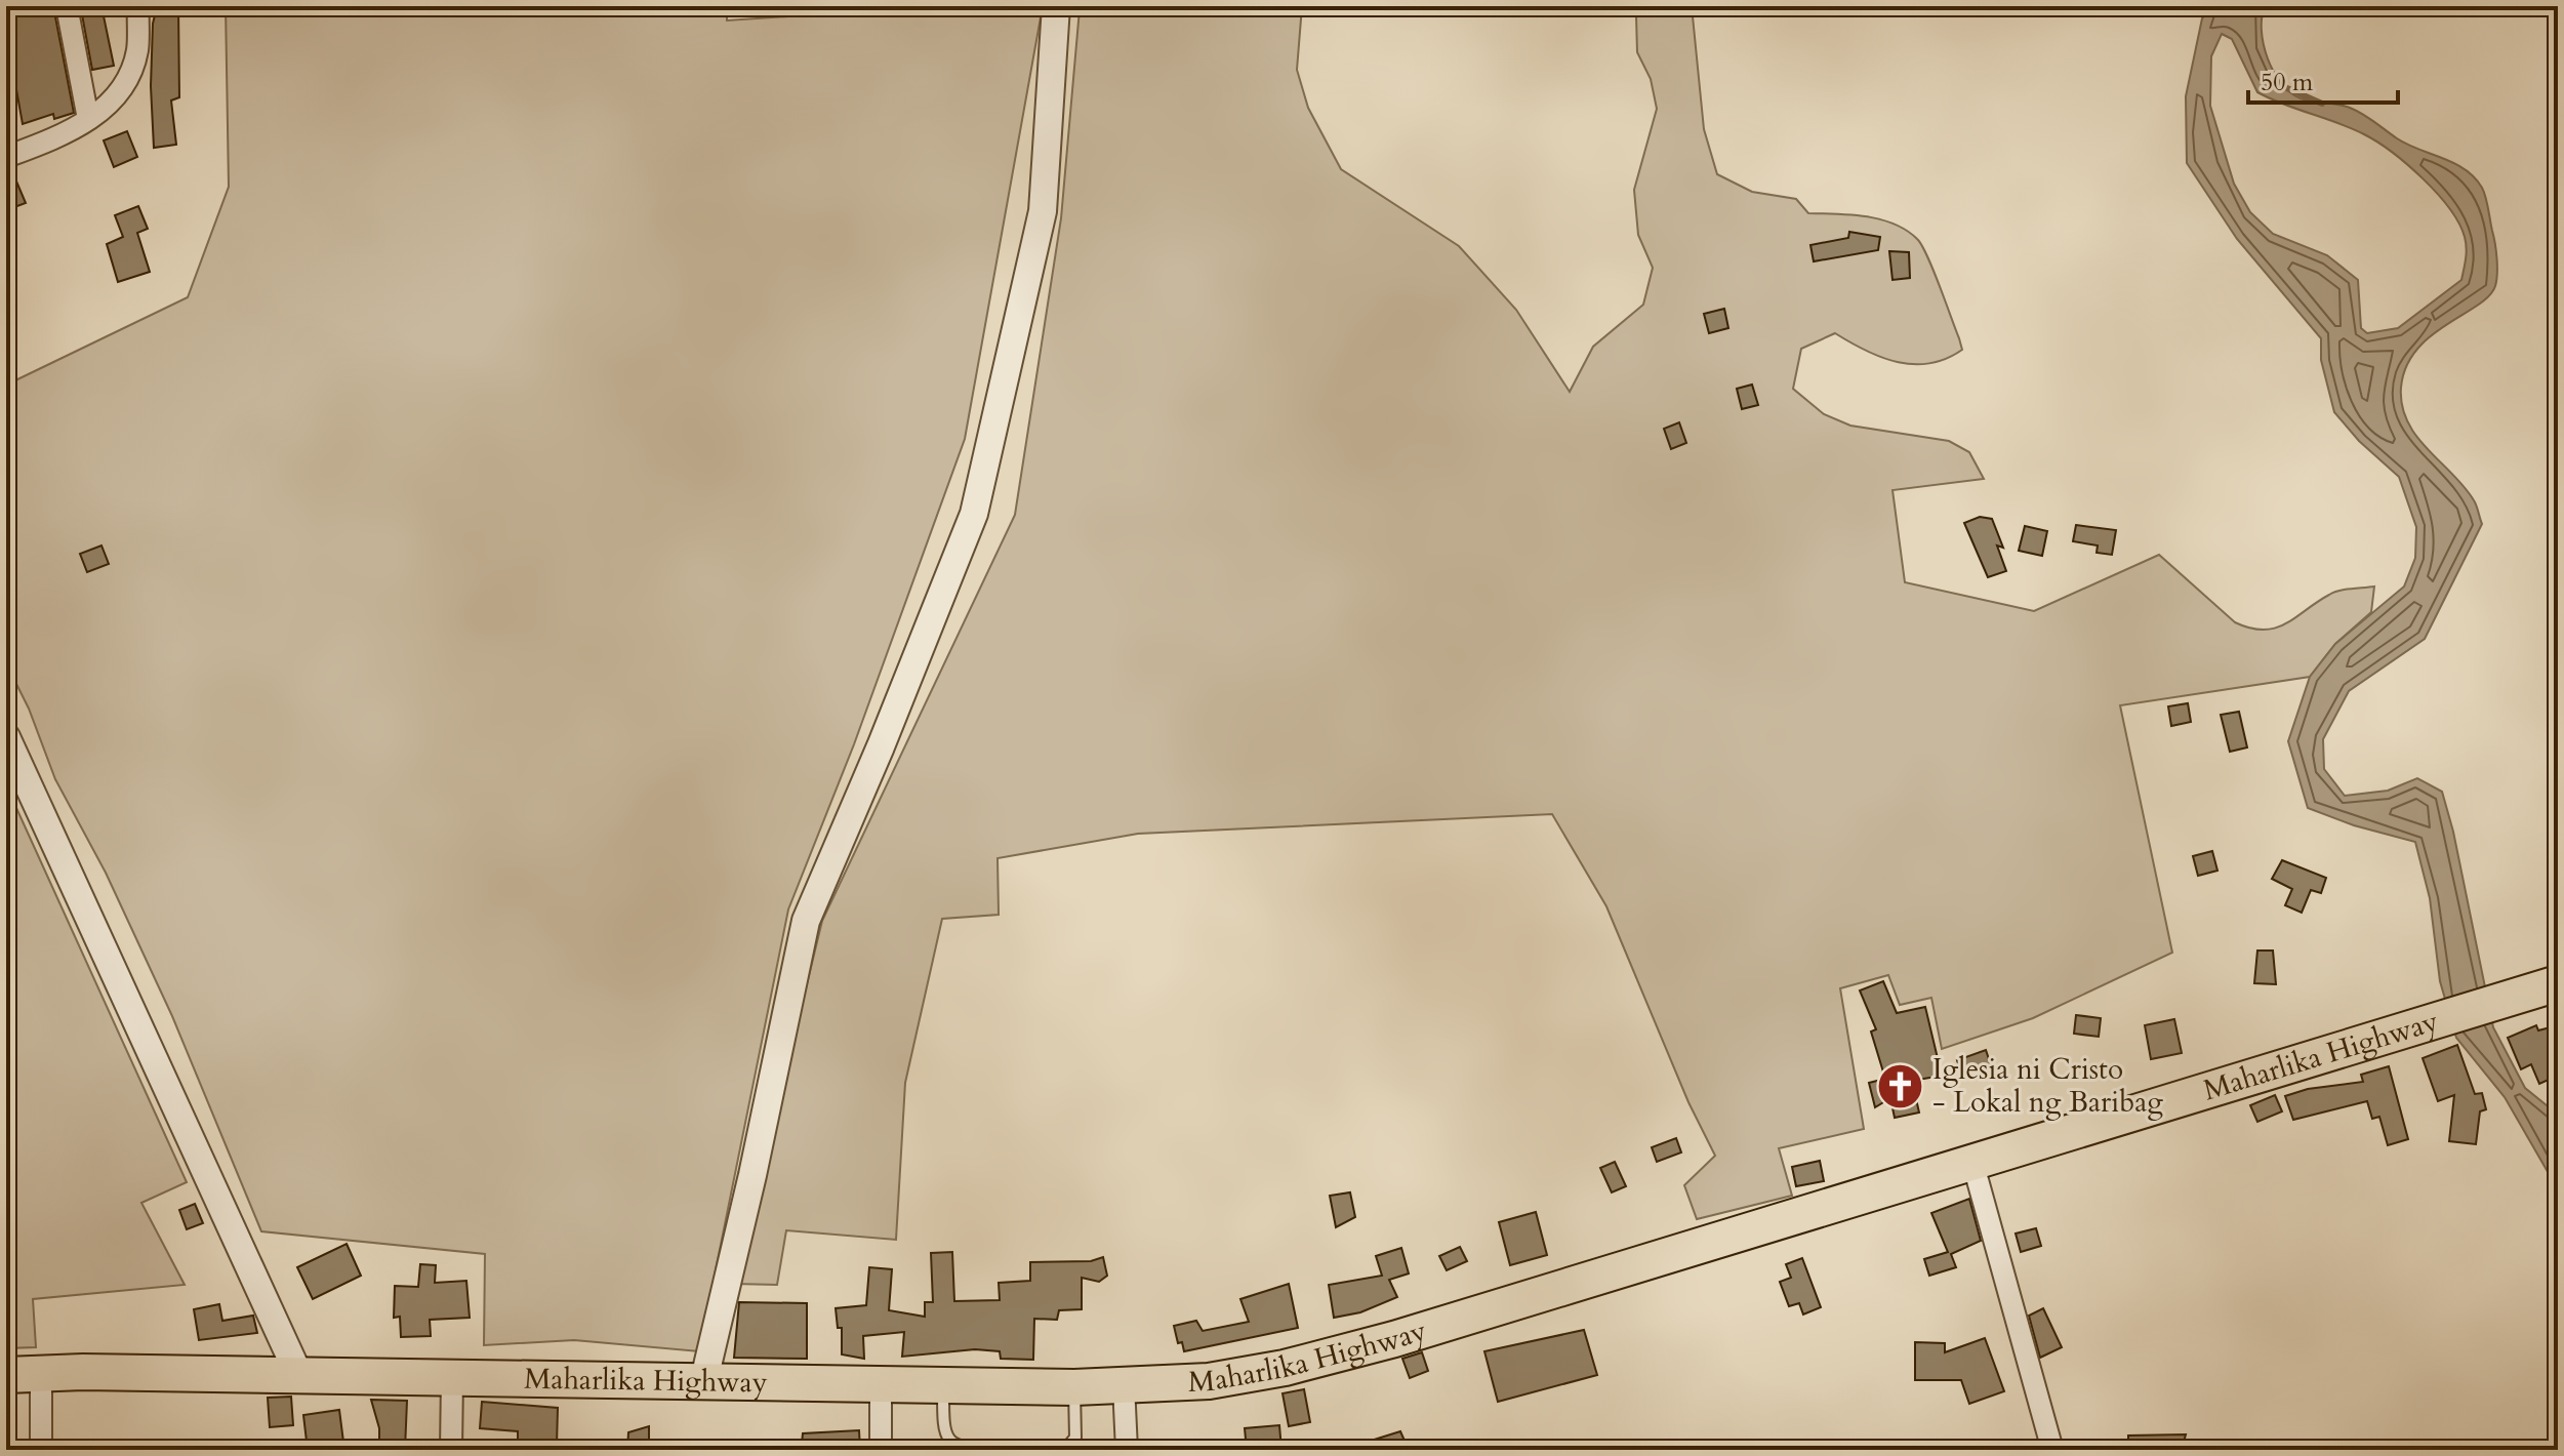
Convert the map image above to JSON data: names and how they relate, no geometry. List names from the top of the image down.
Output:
{
  "streets": {
    "highway": ["Maharlika Highway"]
  },
  "places": {
    "church": ["Iglesia ni Cristo - Lokal ng Baribag"]
  },
  "scale_bar": "50 m"
}
